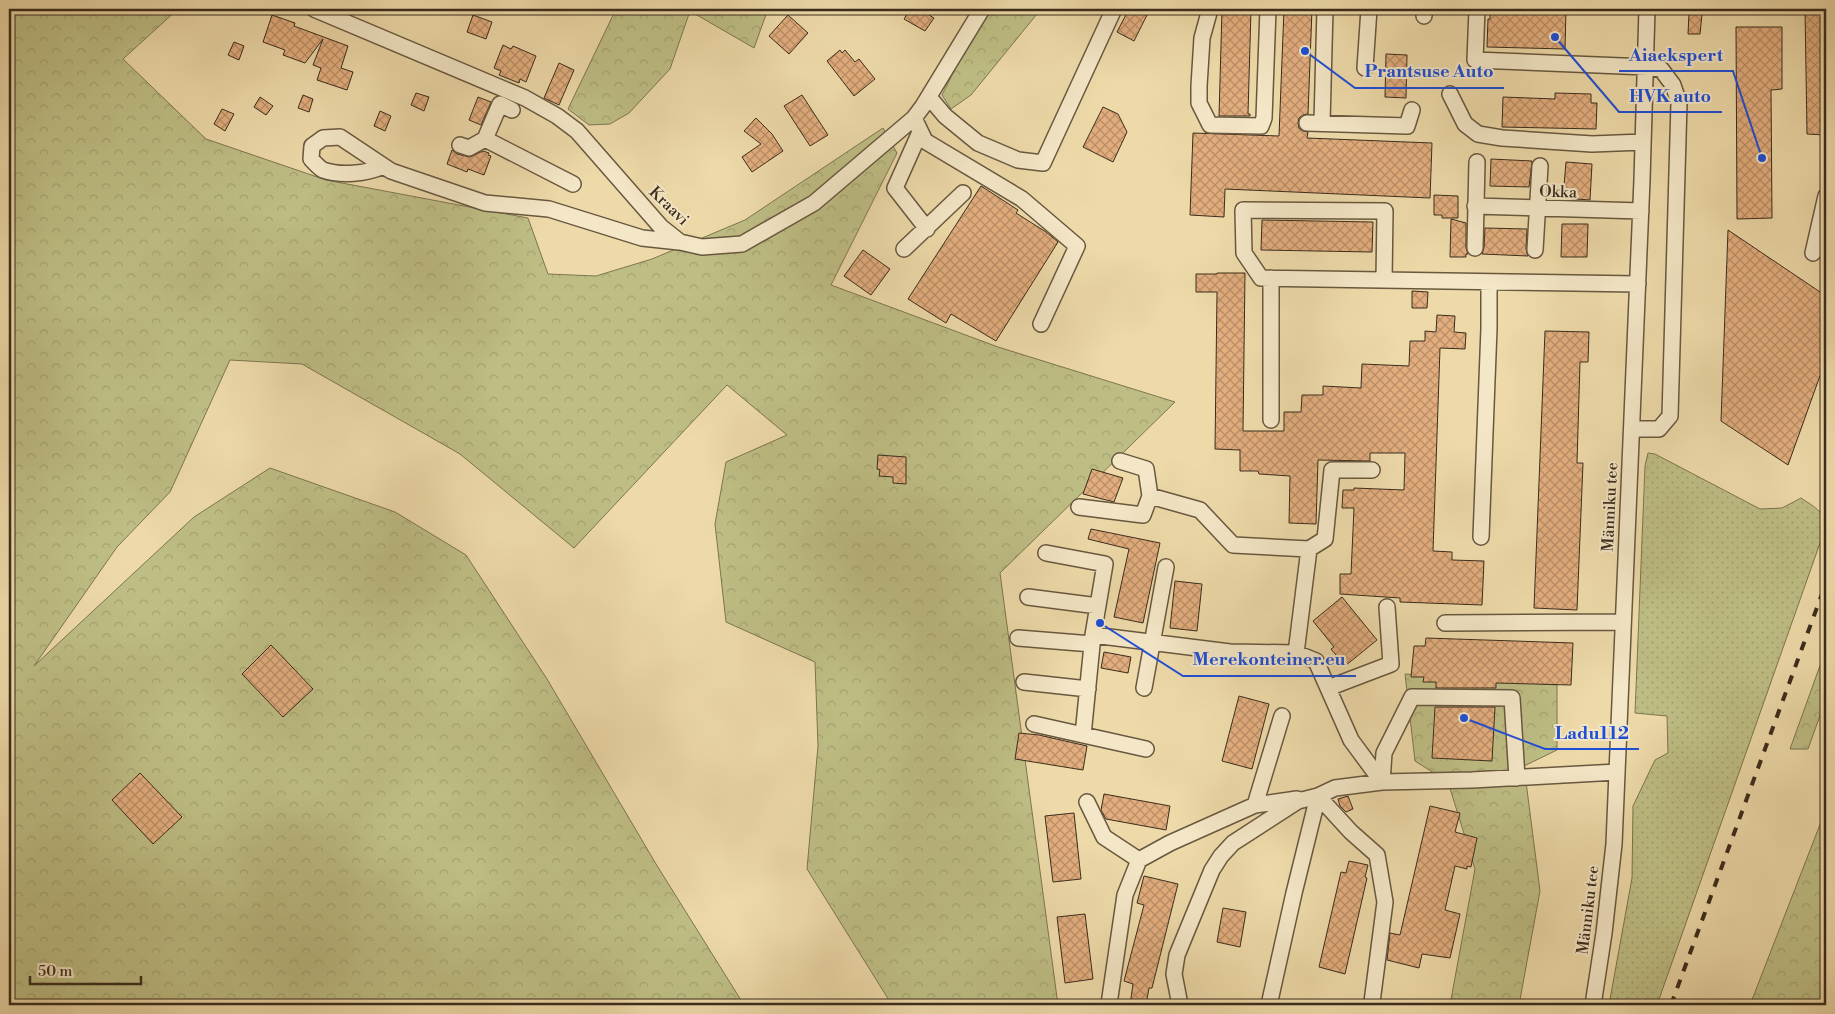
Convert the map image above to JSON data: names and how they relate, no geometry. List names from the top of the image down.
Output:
{
  "streets": {
    "street": ["Okka", "Kraavi", "Männiku tee"]
  },
  "crossings": [
    ["Okka", "Männiku tee"]
  ],
  "places": [
    "HVK auto",
    "Prantsuse Auto",
    "Aiaekspert",
    "Merekonteiner.eu",
    "Ladu112"
  ],
  "scale_bar": "50 m"
}
